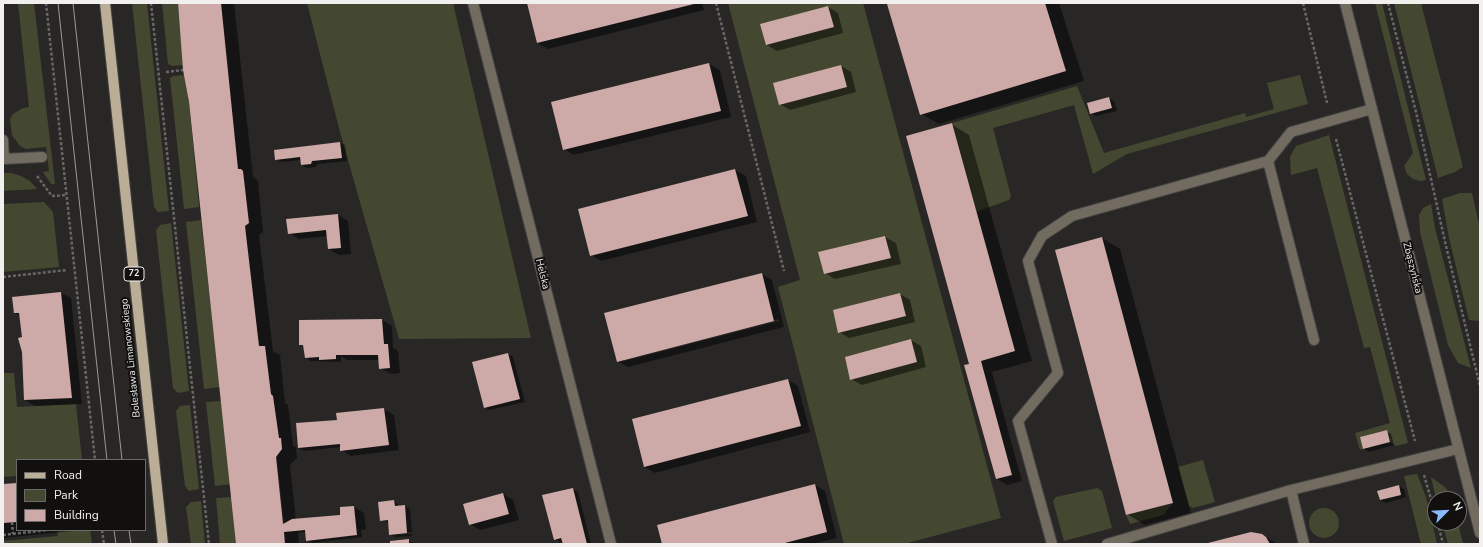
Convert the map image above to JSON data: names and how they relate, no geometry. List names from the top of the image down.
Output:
{
  "streets": {
    "main road": ["72", "Bolesława Limanowskiego"],
    "street": ["Zbąszyńska", "Helska"]
  },
  "legend": ["Road", "Park", "Building"],
  "north": "top right"
}
